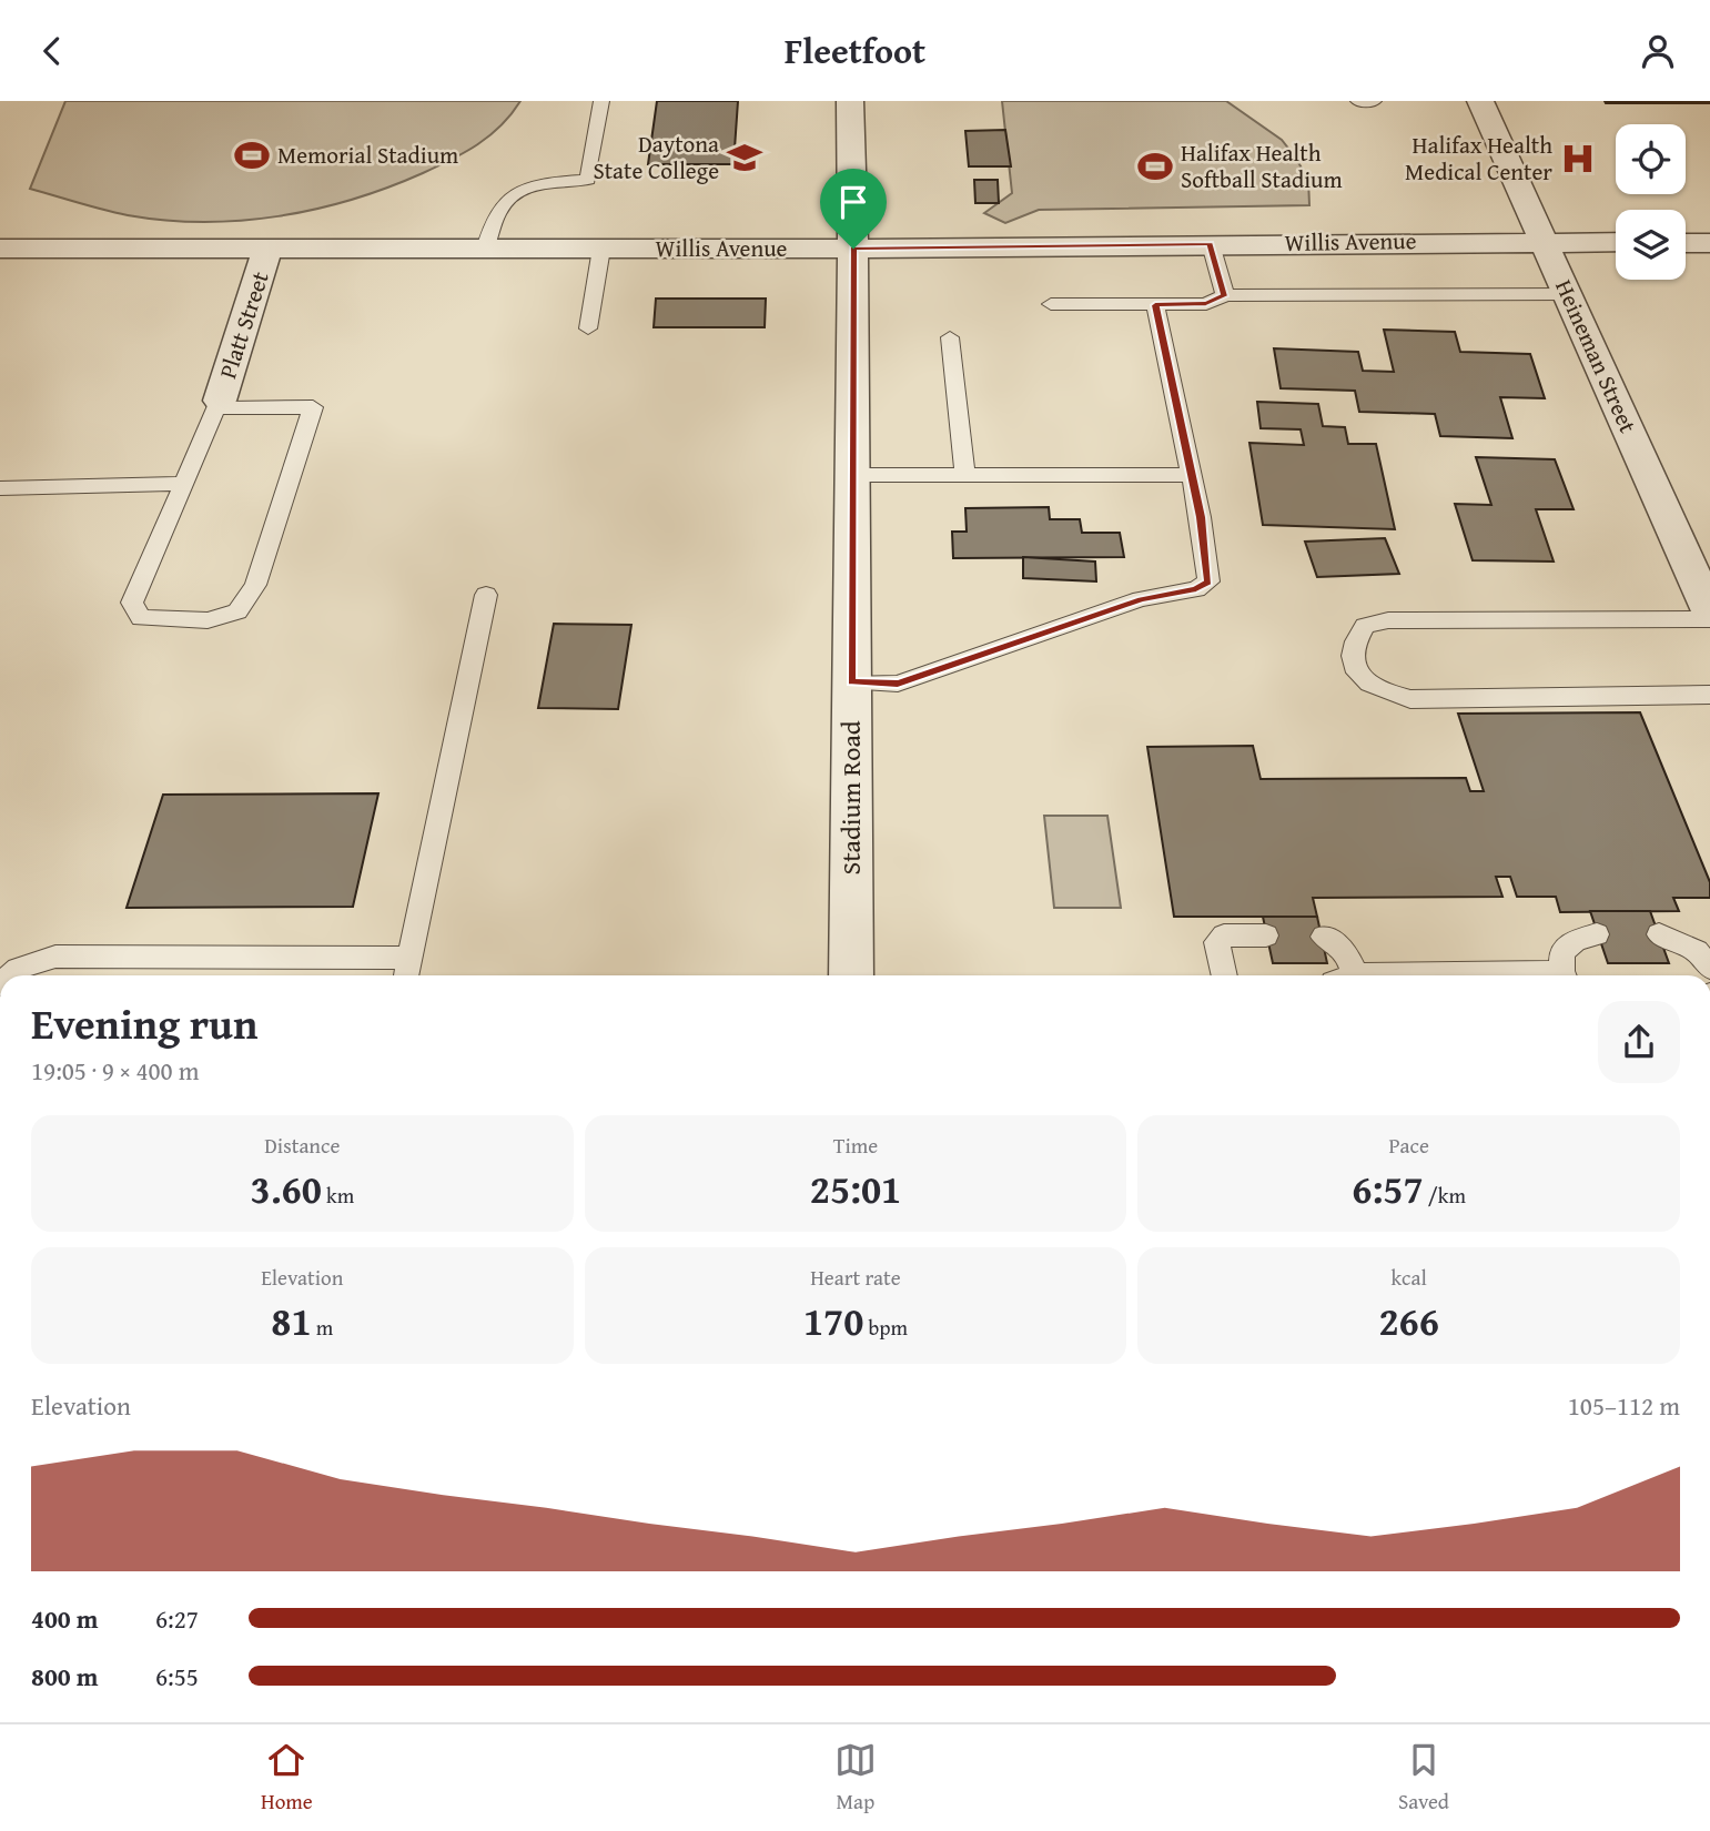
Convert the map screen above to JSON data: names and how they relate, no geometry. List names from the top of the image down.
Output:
{
  "streets": {
    "street": [
      "Willis Avenue",
      "Platt Street",
      "Heineman Street",
      "Stadium Road"
    ]
  },
  "crossings": [
    ["Willis Avenue", "Platt Street"],
    ["Willis Avenue", "Heineman Street"],
    ["Willis Avenue", "Stadium Road"]
  ],
  "places": {
    "sports": ["Memorial Stadium", "Halifax Health Softball Stadium"],
    "school or university": ["Daytona State College"],
    "hospital": ["Halifax Health Medical Center"]
  },
  "page": {
    "header": "Fleetfoot",
    "heading": ["Evening run", "19:05 · 9 × 400 m"],
    "stats": [
      ["Distance", "3.60 km"],
      ["Time", "25:01"],
      ["Pace", "6:57 /km"],
      ["Elevation", "81 m"],
      ["Heart rate", "170 bpm"],
      ["kcal", "266"]
    ],
    "chart": ["Elevation", "105–112 m"],
    "list": [
      {
        "name": "400 m",
        "note": "6:27"
      },
      {
        "name": "800 m",
        "note": "6:55"
      }
    ],
    "tabs": ["Home", "Map", "Saved"]
  }
}
